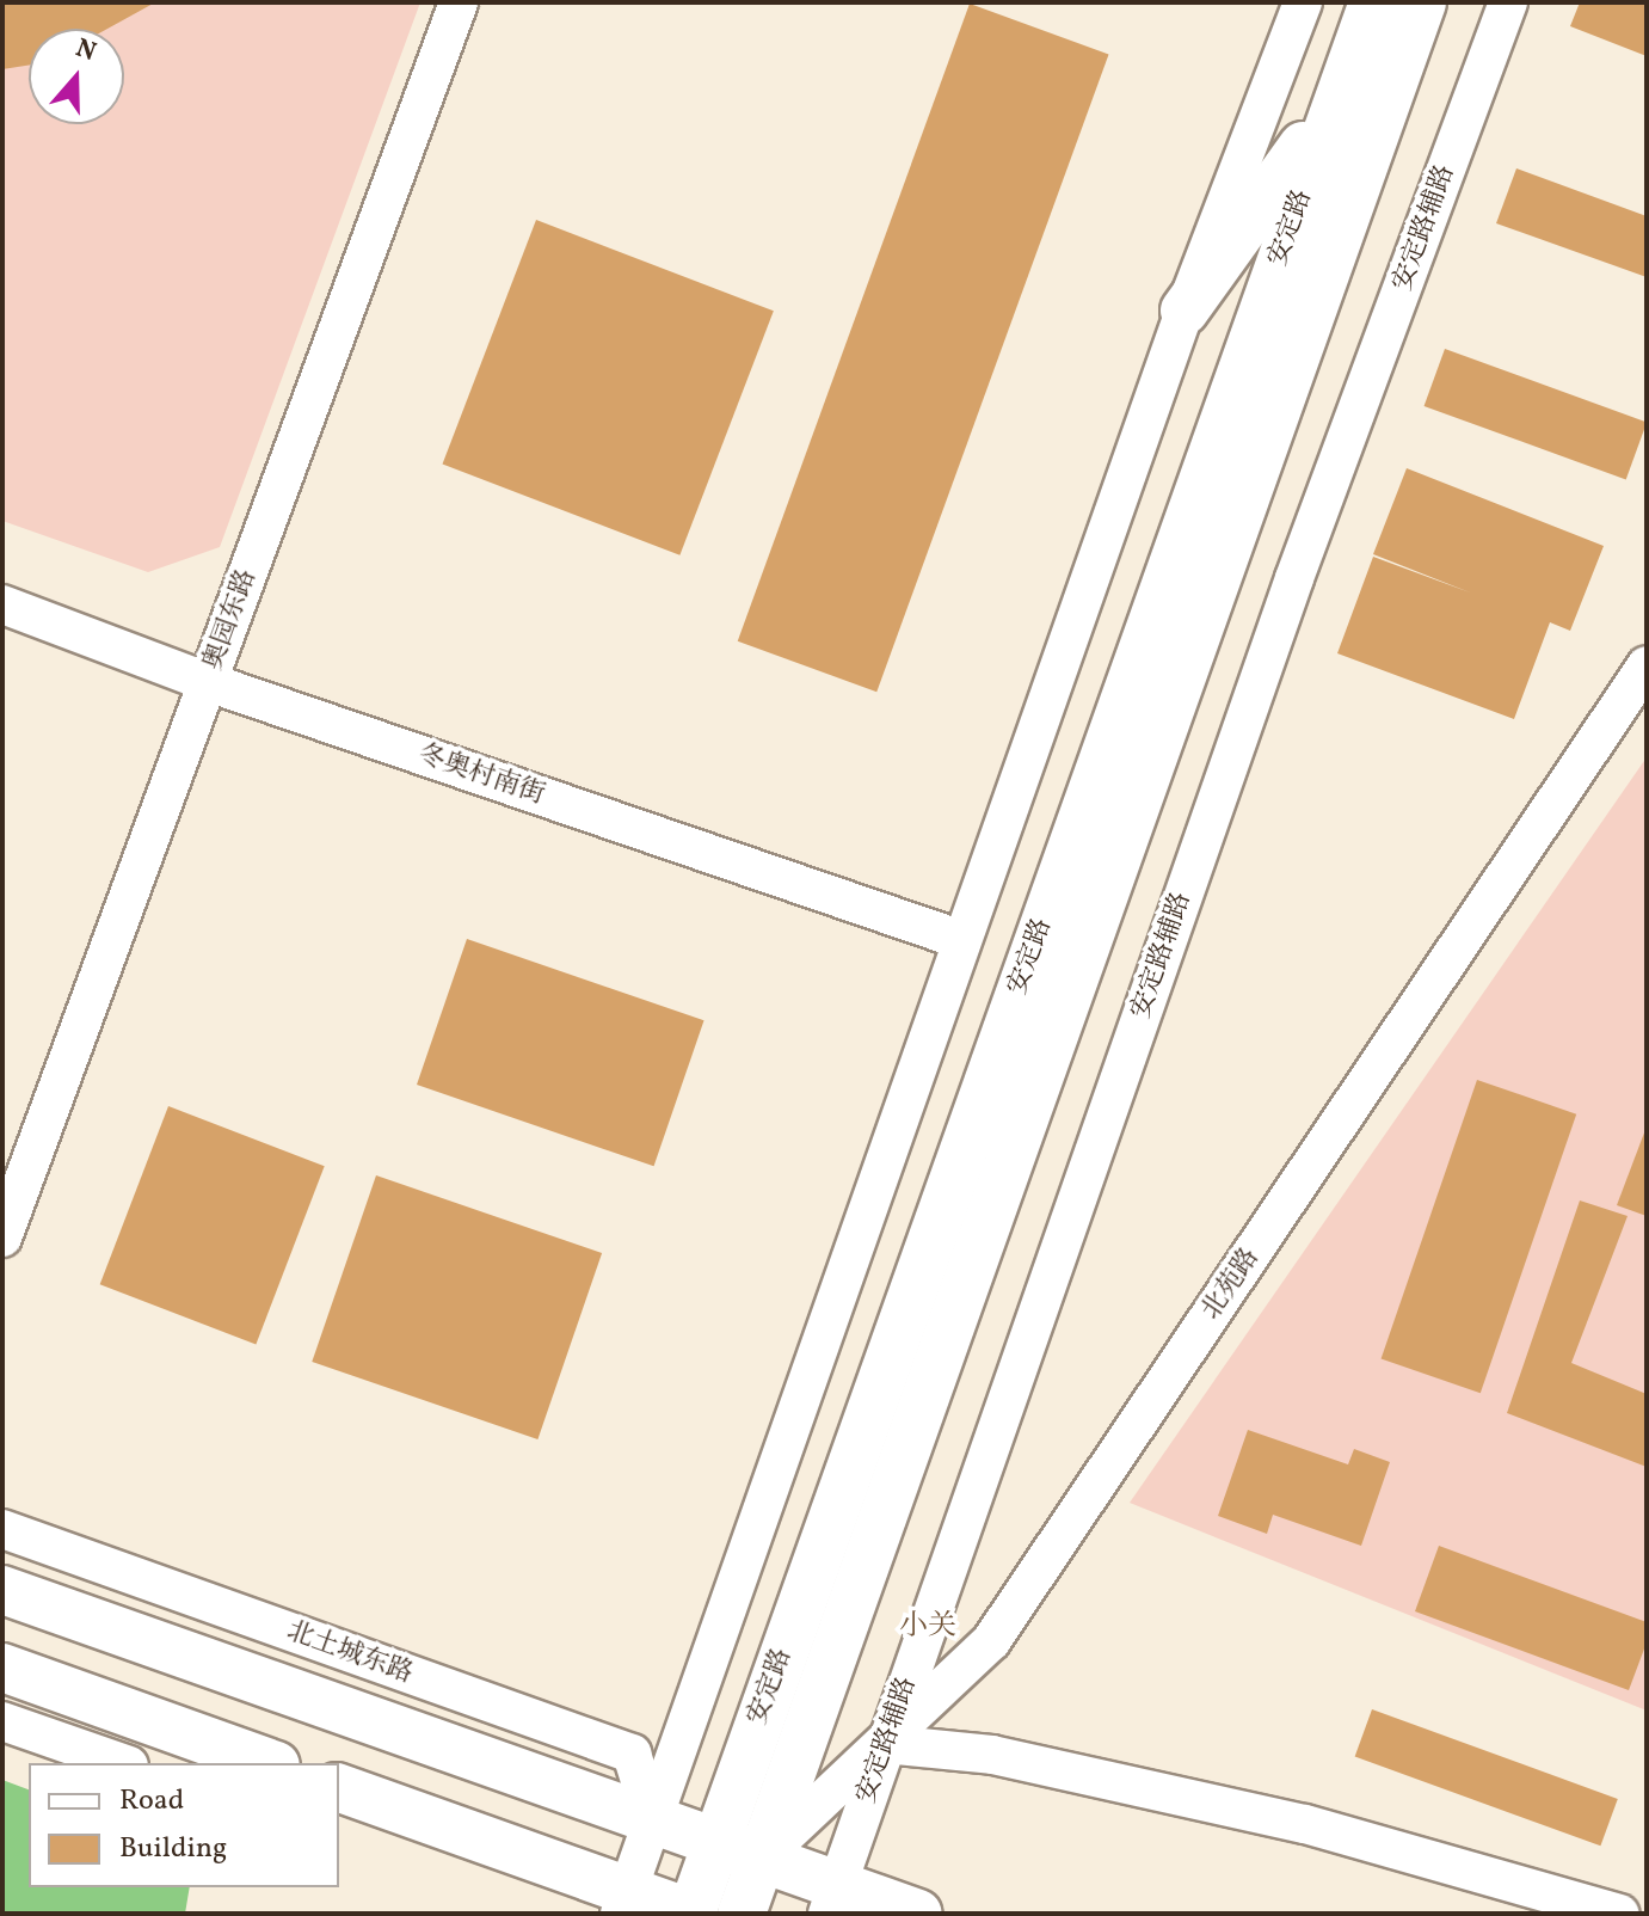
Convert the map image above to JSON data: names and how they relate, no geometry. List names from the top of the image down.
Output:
{
  "streets": {
    "main road": ["安定路"],
    "street": [
      "安定路辅路",
      "奥园东路",
      "冬奥村南街",
      "北苑路",
      "北土城东路"
    ]
  },
  "crossings": [
    ["安定路", "北苑路"],
    ["安定路辅路", "北苑路"],
    ["奥园东路", "冬奥村南街"]
  ],
  "districts": ["小关"],
  "legend": ["Road", "Building"],
  "north": "top"
}
